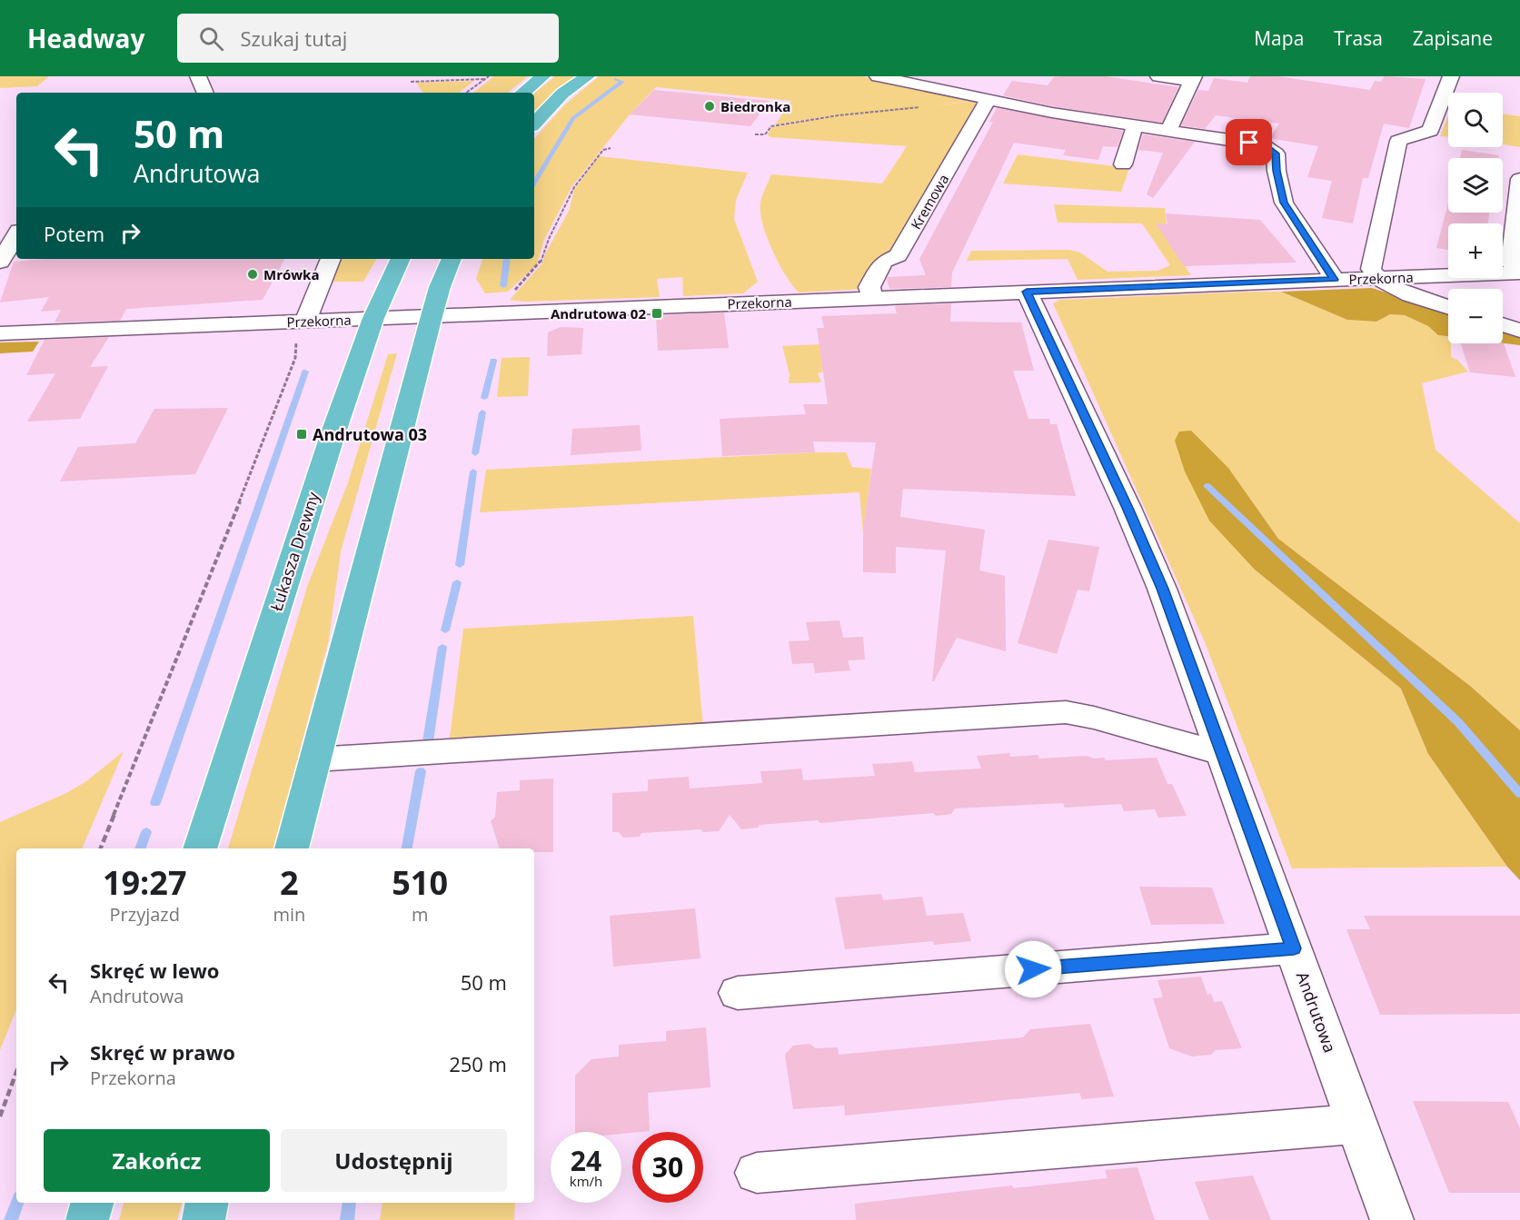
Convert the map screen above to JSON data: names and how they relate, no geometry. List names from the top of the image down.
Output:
{
  "streets": {
    "main road": ["Łukasza Drewny"],
    "street": ["Kremowa", "Przekorna", "Andrutowa"]
  },
  "crossings": [
    ["Kremowa", "Przekorna"],
    ["Przekorna", "Łukasza Drewny"],
    ["Przekorna", "Andrutowa"]
  ],
  "places": {
    "other": ["Biedronka", "Mrówka"],
    "transit": ["Andrutowa 02", "Andrutowa 03"]
  },
  "page": {
    "header": "Headway",
    "search": "Szukaj tutaj",
    "nav": ["Mapa", "Trasa", "Zapisane"],
    "map_buttons": ["+", "−"],
    "turn": ["50 m", "Andrutowa"],
    "then": "Potem",
    "eta": [
      "19:27",
      "Przyjazd",
      "2",
      "min",
      "510",
      "m"
    ],
    "list": [
      {
        "name": "Skręć w lewo",
        "note": "Andrutowa",
        "value": "50 m"
      },
      {
        "name": "Skręć w prawo",
        "note": "Przekorna",
        "value": "250 m"
      }
    ],
    "buttons": ["Zakończ", "Udostępnij"],
    "speed": "24 km/h",
    "limit": "30"
  }
}
